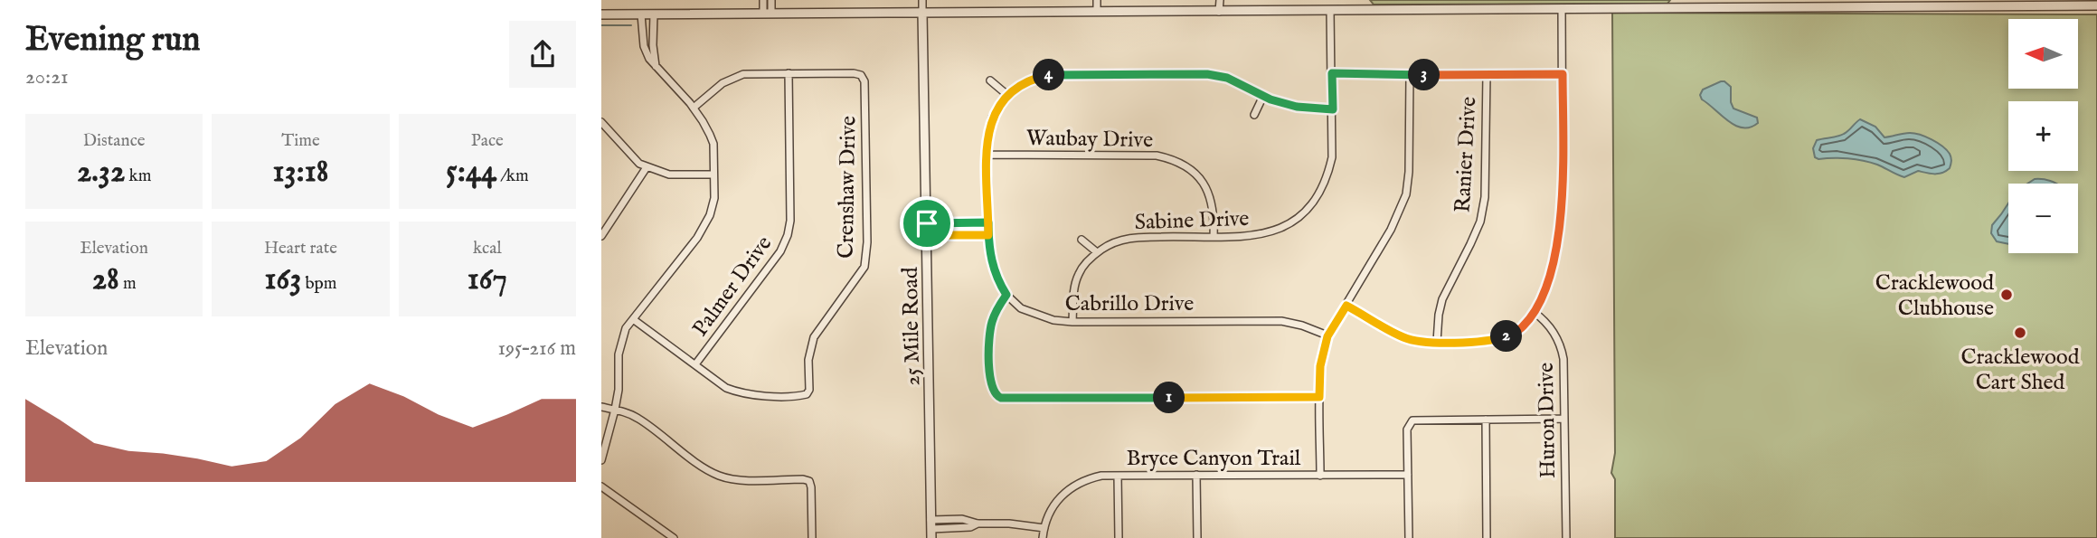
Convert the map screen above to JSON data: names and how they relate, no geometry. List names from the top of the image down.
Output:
{
  "streets": {
    "street": [
      "Waubay Drive",
      "Ranier Drive",
      "Crenshaw Drive",
      "Sabine Drive",
      "Palmer Drive",
      "Cabrillo Drive",
      "25 Mile Road",
      "Huron Drive",
      "Bryce Canyon Trail"
    ]
  },
  "crossings": [
    ["Waubay Drive", "Sabine Drive"],
    ["Waubay Drive", "Cabrillo Drive"],
    ["Crenshaw Drive", "Palmer Drive"],
    ["Sabine Drive", "Cabrillo Drive"]
  ],
  "places": ["Cracklewood Clubhouse", "Cracklewood Cart Shed"],
  "north": "left",
  "page": {
    "heading": ["Evening run", "20:21"],
    "map_buttons": ["+", "−"],
    "pins": [
      "3",
      "4",
      "2",
      "1"
    ],
    "stats": [
      ["Distance", "2.32 km"],
      ["Time", "13:18"],
      ["Pace", "5:44 /km"],
      ["Elevation", "28 m"],
      ["Heart rate", "163 bpm"],
      ["kcal", "167"]
    ],
    "chart": ["Elevation", "195–216 m"]
  }
}
